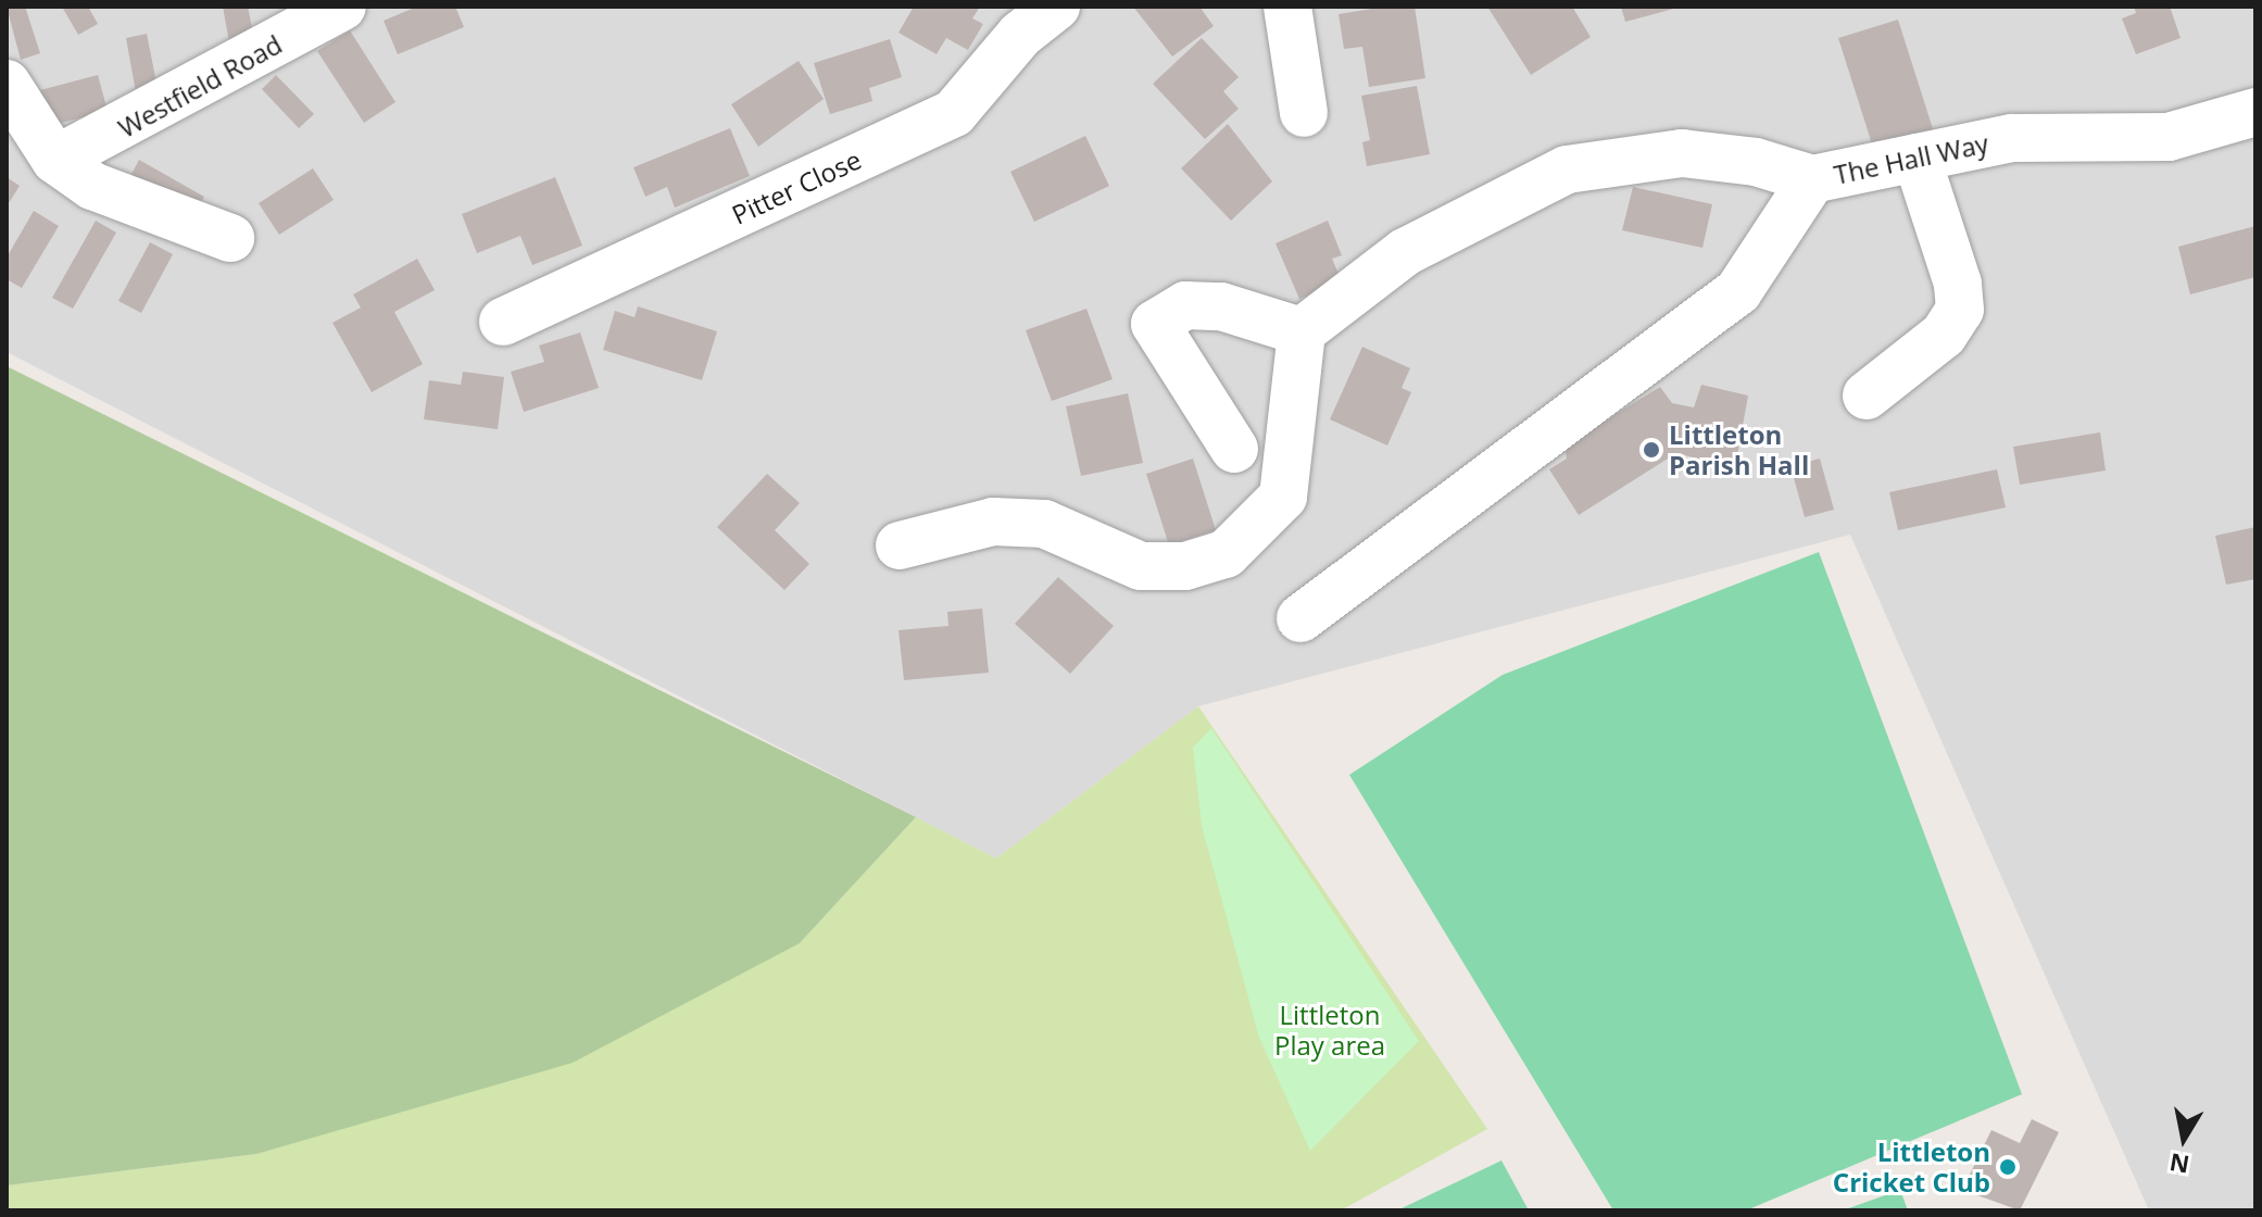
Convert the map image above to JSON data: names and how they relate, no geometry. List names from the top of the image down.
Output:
{
  "streets": {
    "street": ["Westfield Road", "The Hall Way", "Pitter Close"]
  },
  "parks": ["Littleton Play area"],
  "places": ["Littleton Parish Hall", "Littleton Cricket Club"],
  "north": "bottom"
}
